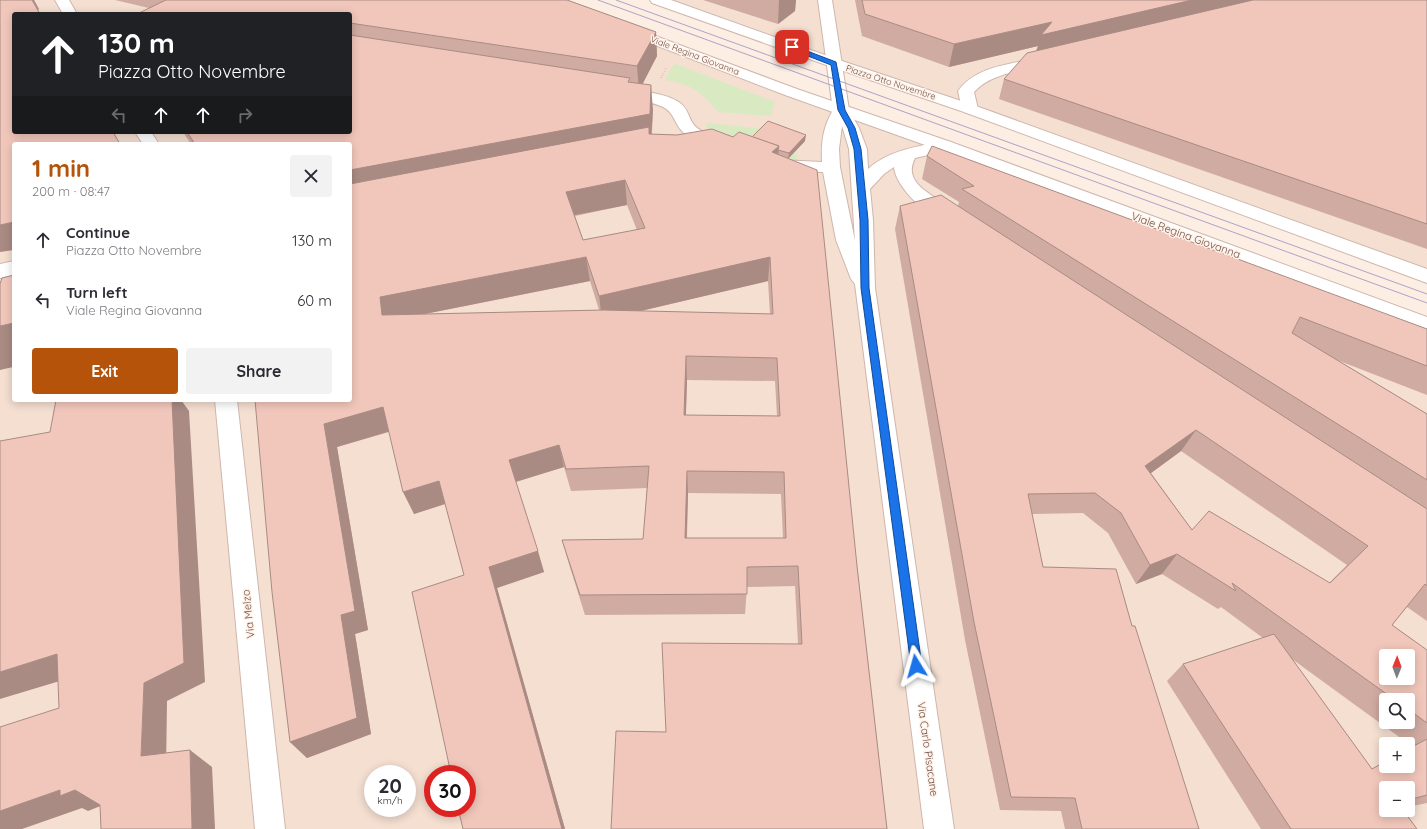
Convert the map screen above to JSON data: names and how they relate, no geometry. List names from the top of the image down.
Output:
{
  "streets": {
    "street": [
      "Viale Regina Giovanna",
      "Piazza Otto Novembre",
      "Via Melzo",
      "Via Carlo Pisacane"
    ]
  },
  "crossings": [
    ["Viale Regina Giovanna", "Piazza Otto Novembre"],
    ["Piazza Otto Novembre", "Via Carlo Pisacane"]
  ],
  "north": "top",
  "page": {
    "turn": ["130 m", "Piazza Otto Novembre"],
    "heading": ["1 min", "200 m · 08:47"],
    "list": [
      {
        "name": "Continue",
        "note": "Piazza Otto Novembre",
        "value": "130 m"
      },
      {
        "name": "Turn left",
        "note": "Viale Regina Giovanna",
        "value": "60 m"
      }
    ],
    "buttons": ["Exit", "Share"],
    "map_buttons": ["+", "−"],
    "speed": "20 km/h",
    "limit": "30"
  }
}
